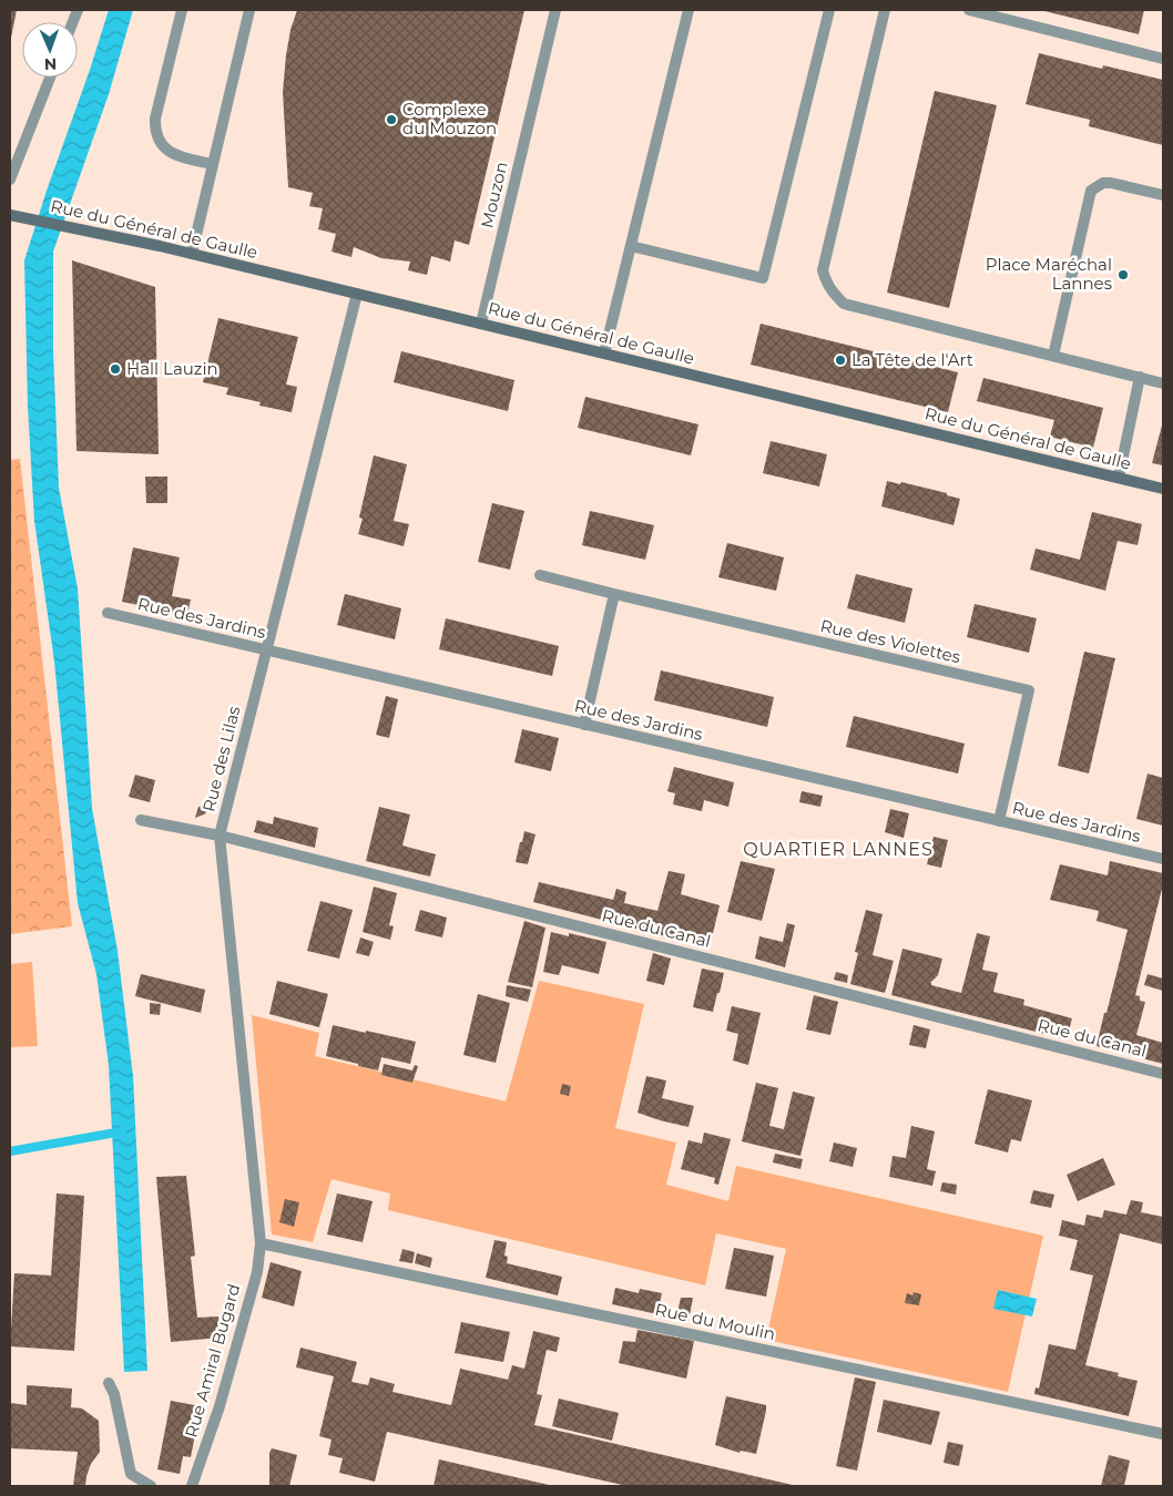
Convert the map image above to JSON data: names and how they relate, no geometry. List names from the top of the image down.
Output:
{
  "streets": {
    "street": [
      "Mouzon",
      "Rue du Général de Gaulle",
      "Rue des Jardins",
      "Rue des Violettes",
      "Rue des Lilas",
      "Rue du Canal",
      "Rue du Moulin",
      "Rue Amiral Bugard"
    ]
  },
  "crossings": [
    ["Mouzon", "Rue du Général de Gaulle"],
    ["Rue du Général de Gaulle", "Rue des Lilas"],
    ["Rue des Jardins", "Rue des Violettes"],
    ["Rue des Jardins", "Rue des Lilas"],
    ["Rue des Lilas", "Rue du Canal"],
    ["Rue des Lilas", "Rue du Moulin"],
    ["Rue des Lilas", "Rue Amiral Bugard"],
    ["Rue du Moulin", "Rue Amiral Bugard"]
  ],
  "districts": ["QUARTIER LANNES"],
  "places": [
    "Complexe du Mouzon",
    "Place Maréchal Lannes",
    "La Tête de l'Art",
    "Hall Lauzin"
  ],
  "north": "bottom"
}
